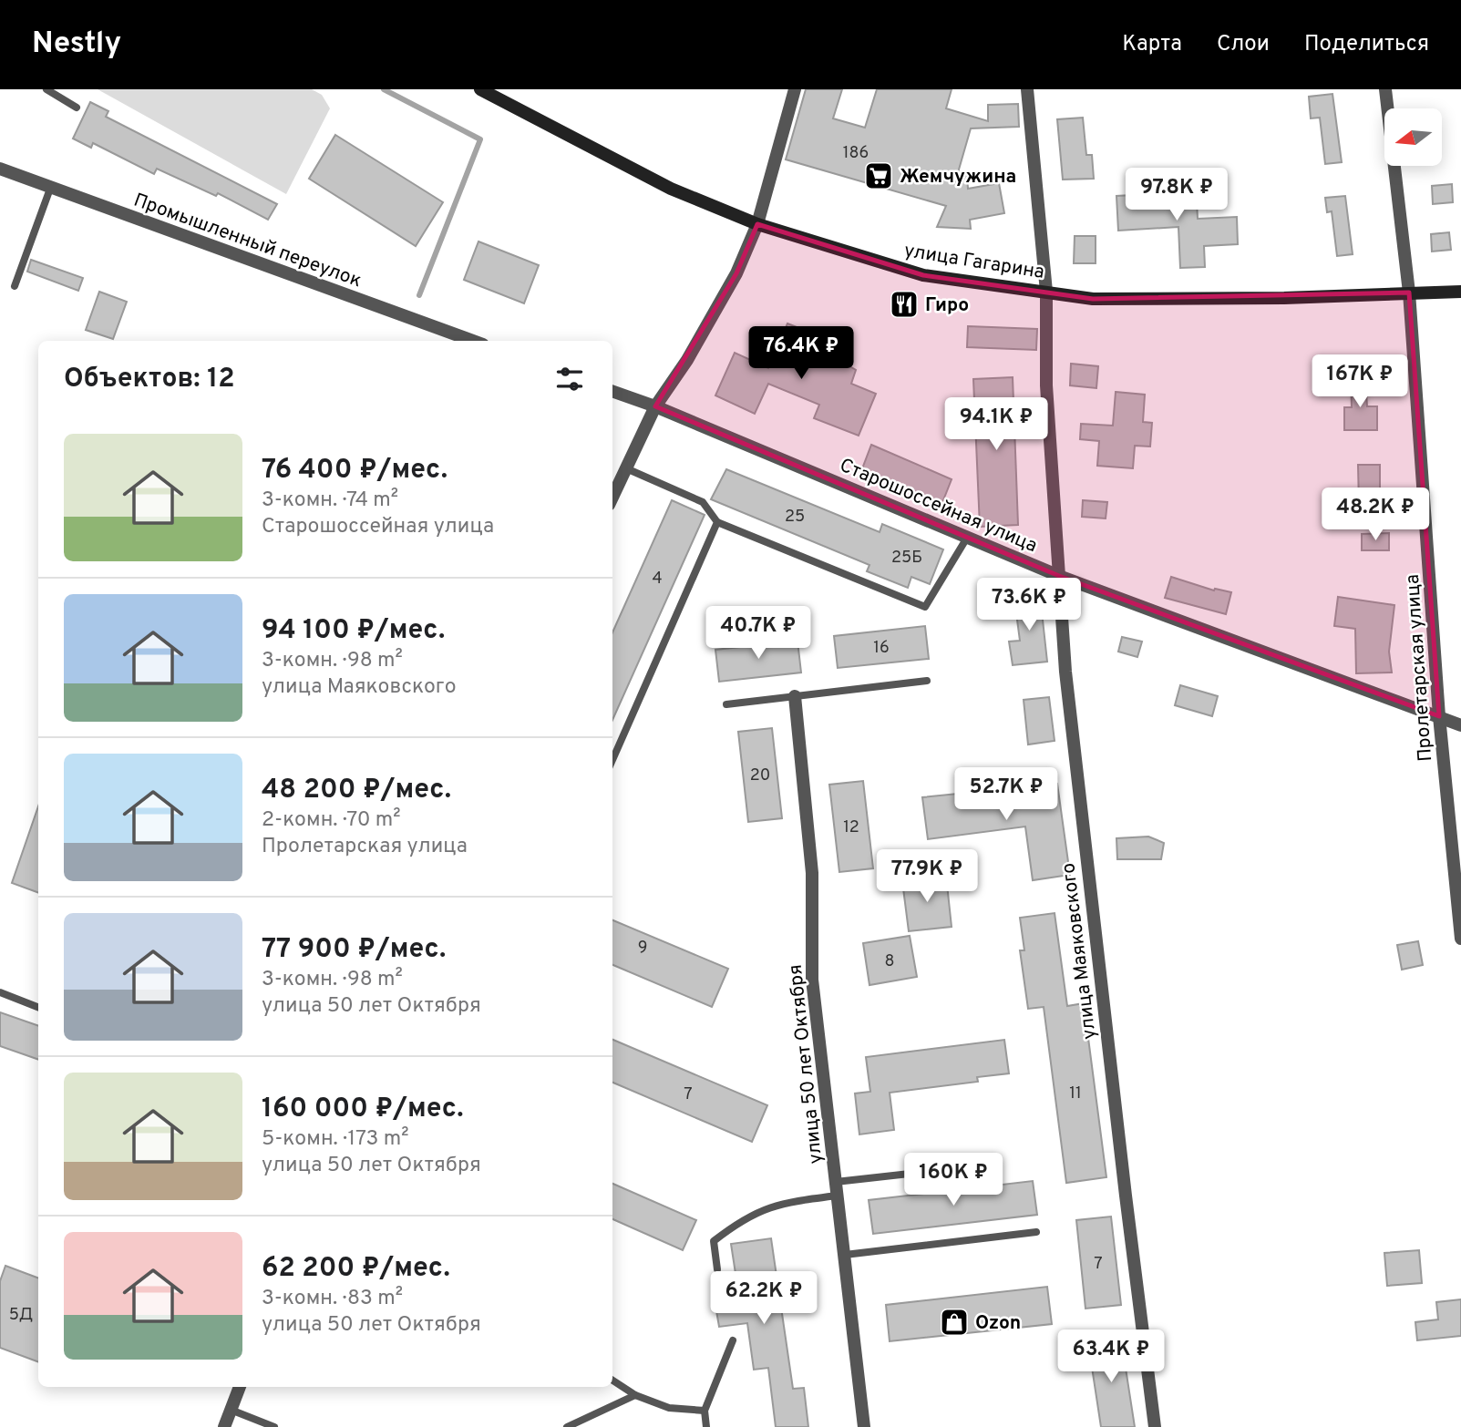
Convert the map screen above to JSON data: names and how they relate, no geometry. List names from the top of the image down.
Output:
{
  "streets": {
    "main road": ["улица Гагарина"],
    "street": [
      "Промышленный переулок",
      "Старошоссейная улица",
      "Пролетарская улица",
      "улица Маяковского",
      "улица 50 лет Октября"
    ]
  },
  "crossings": [
    ["улица Гагарина", "Пролетарская улица"],
    ["улица Гагарина", "улица Маяковского"],
    ["Старошоссейная улица", "Пролетарская улица"],
    ["Старошоссейная улица", "улица Маяковского"]
  ],
  "places": {
    "supermarket": ["Жемчужина"],
    "restaurant": ["Гиро"],
    "shop": ["Ozon"]
  },
  "house_numbers": [
    "186",
    "25",
    "25Б",
    "4",
    "16",
    "20",
    "12",
    "9",
    "8",
    "11",
    "7",
    "7",
    "5Д"
  ],
  "north": "left",
  "page": {
    "header": "Nestly",
    "nav": ["Карта", "Слои", "Поделиться"],
    "price": [
      "97.8K ₽",
      "76.4K ₽",
      "167K ₽",
      "94.1K ₽",
      "48.2K ₽",
      "73.6K ₽",
      "40.7K ₽",
      "52.7K ₽",
      "77.9K ₽",
      "160K ₽",
      "62.2K ₽",
      "63.4K ₽"
    ],
    "heading": "Объектов: 12",
    "list": [
      {
        "name": "76 400 ₽/мес.",
        "note": "3-комн. · 74 m² · Старошоссейная улица"
      },
      {
        "name": "94 100 ₽/мес.",
        "note": "3-комн. · 98 m² · улица Маяковского"
      },
      {
        "name": "48 200 ₽/мес.",
        "note": "2-комн. · 70 m² · Пролетарская улица"
      },
      {
        "name": "77 900 ₽/мес.",
        "note": "3-комн. · 98 m² · улица 50 лет Октября"
      },
      {
        "name": "160 000 ₽/мес.",
        "note": "5-комн. · 173 m² · улица 50 лет Октября"
      },
      {
        "name": "62 200 ₽/мес.",
        "note": "3-комн. · 83 m² · улица 50 лет Октября"
      }
    ]
  }
}
